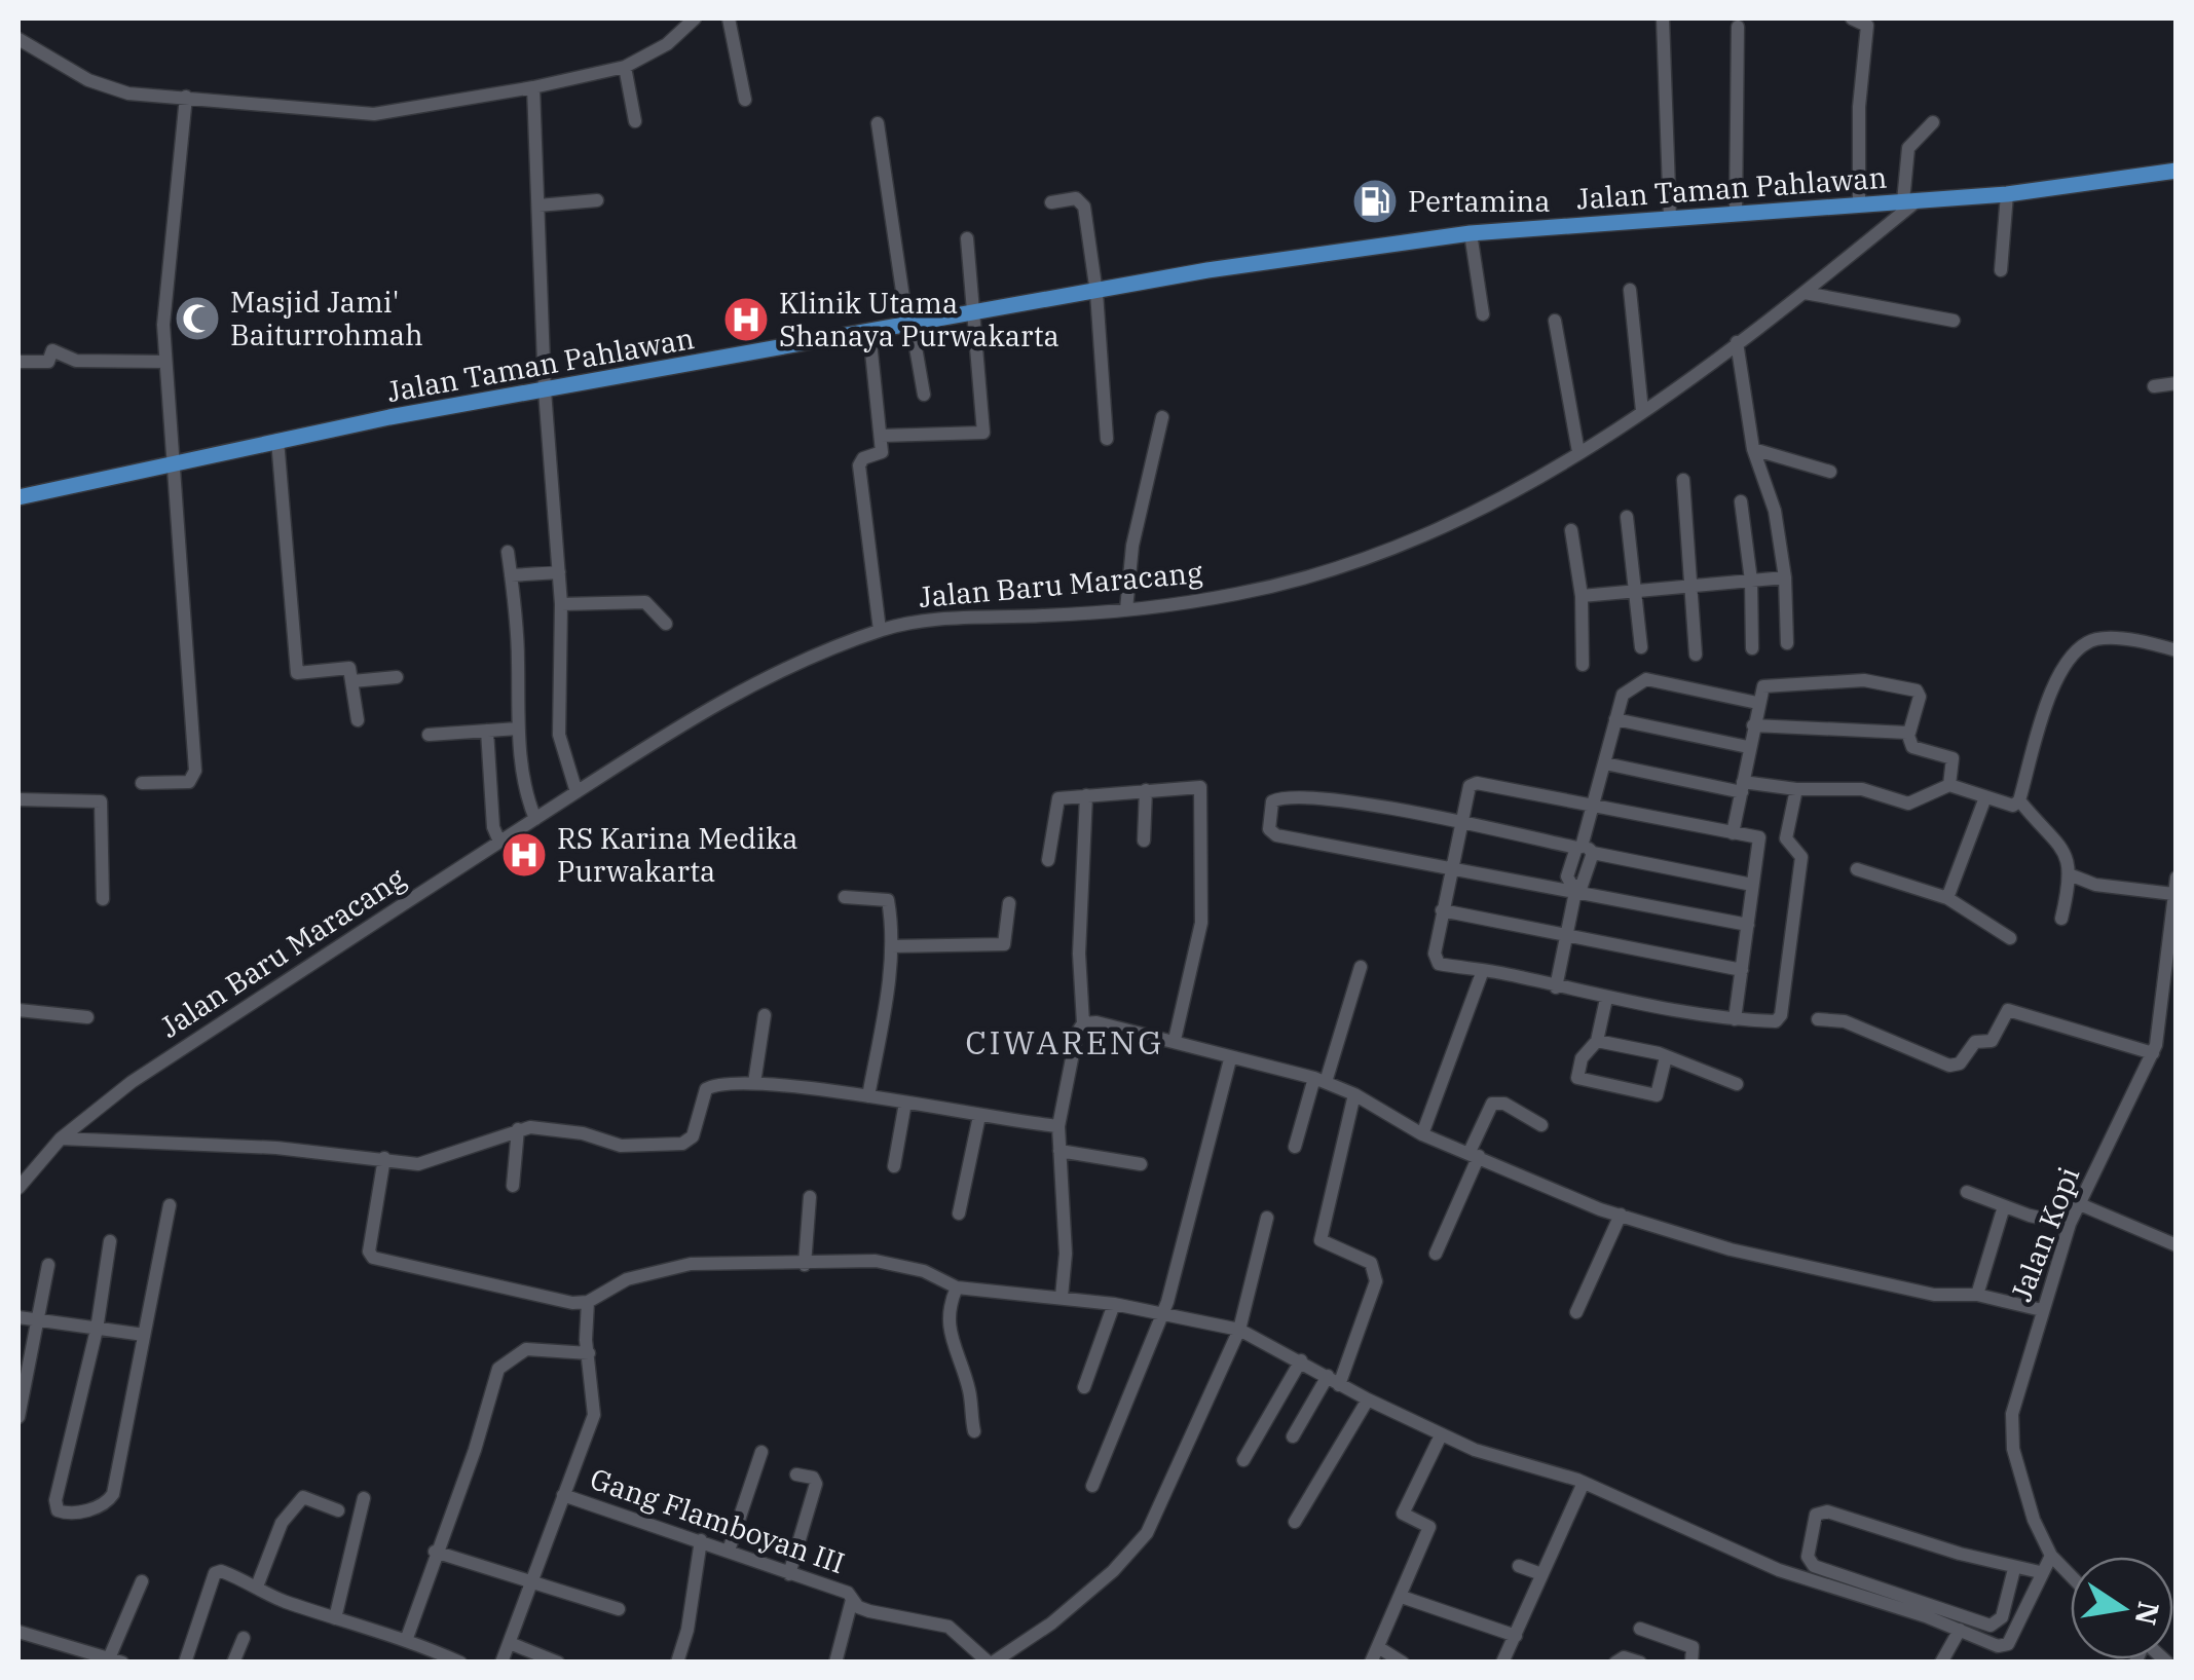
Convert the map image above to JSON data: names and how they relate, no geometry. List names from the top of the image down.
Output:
{
  "streets": {
    "main road": ["Jalan Taman Pahlawan"],
    "street": ["Jalan Baru Maracang", "Jalan Kopi", "Gang Flamboyan III"]
  },
  "crossings": [
    ["Jalan Taman Pahlawan", "Jalan Baru Maracang"]
  ],
  "districts": ["CIWARENG"],
  "places": {
    "fuel station": ["Pertamina"],
    "mosque": ["Masjid Jami' Baiturrohmah"],
    "hospital": ["Klinik Utama Shanaya Purwakarta", "RS Karina Medika Purwakarta"]
  },
  "north": "right"
}
